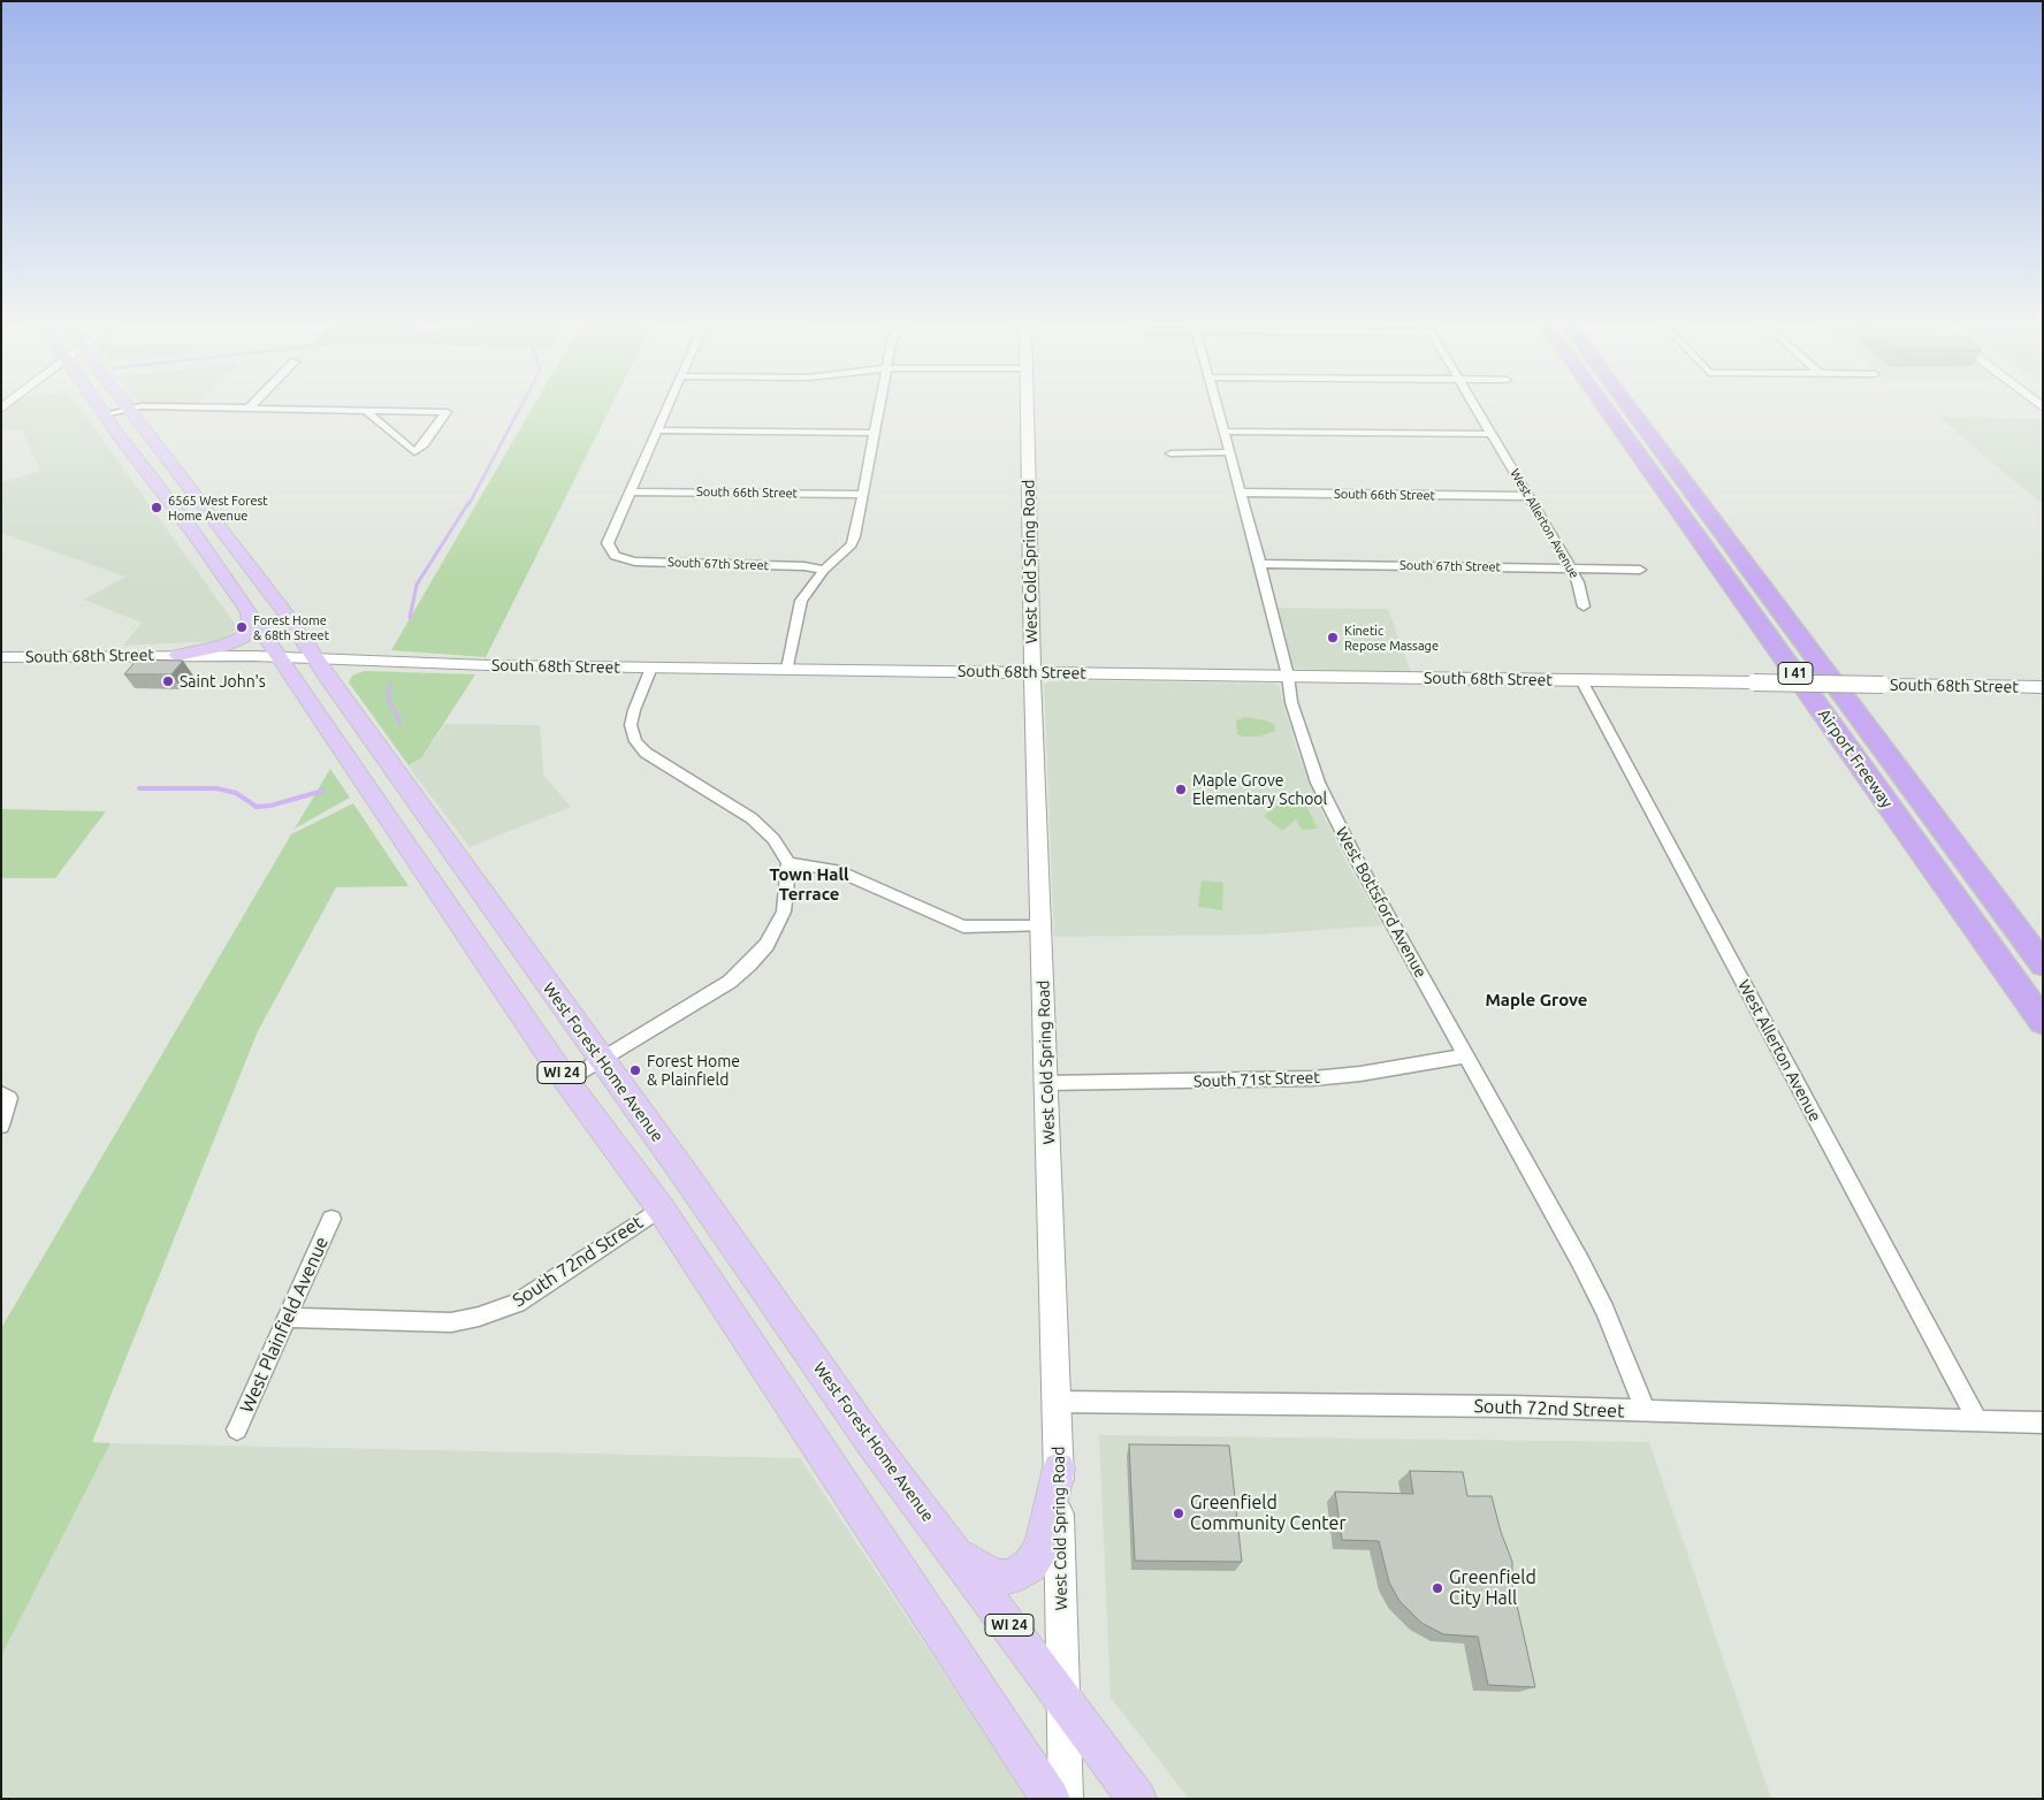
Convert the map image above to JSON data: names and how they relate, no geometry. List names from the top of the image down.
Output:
{
  "streets": {
    "highway": ["I 41", "Airport Freeway"],
    "main road": ["West Forest Home Avenue", "WI 24"],
    "street": [
      "South 66th Street",
      "West Allerton Avenue",
      "West Cold Spring Road",
      "South 67th Street",
      "South 68th Street",
      "West Bottsford Avenue",
      "South 71st Street",
      "South 72nd Street",
      "West Plainfield Avenue"
    ]
  },
  "crossings": [
    ["South 66th Street", "West Allerton Avenue"],
    ["South 66th Street", "South 67th Street"],
    ["South 66th Street", "West Bottsford Avenue"],
    ["West Allerton Avenue", "South 67th Street"],
    ["West Allerton Avenue", "South 68th Street"],
    ["West Allerton Avenue", "South 72nd Street"],
    ["West Cold Spring Road", "South 68th Street"],
    ["West Cold Spring Road", "West Forest Home Avenue"],
    ["West Cold Spring Road", "South 71st Street"],
    ["West Cold Spring Road", "South 72nd Street"],
    ["South 67th Street", "West Bottsford Avenue"],
    ["South 68th Street", "West Bottsford Avenue"],
    ["South 68th Street", "West Forest Home Avenue"],
    ["West Bottsford Avenue", "South 71st Street"],
    ["West Bottsford Avenue", "South 72nd Street"],
    ["West Forest Home Avenue", "South 72nd Street"],
    ["South 72nd Street", "West Plainfield Avenue"]
  ],
  "districts": ["Town Hall Terrace", "Maple Grove"],
  "places": [
    "6565 West Forest Home Avenue",
    "Forest Home & 68th Street",
    "Kinetic Repose Massage",
    "Saint John's",
    "Maple Grove Elementary School",
    "Forest Home & Plainfield",
    "Greenfield Community Center",
    "Greenfield City Hall"
  ]
}
